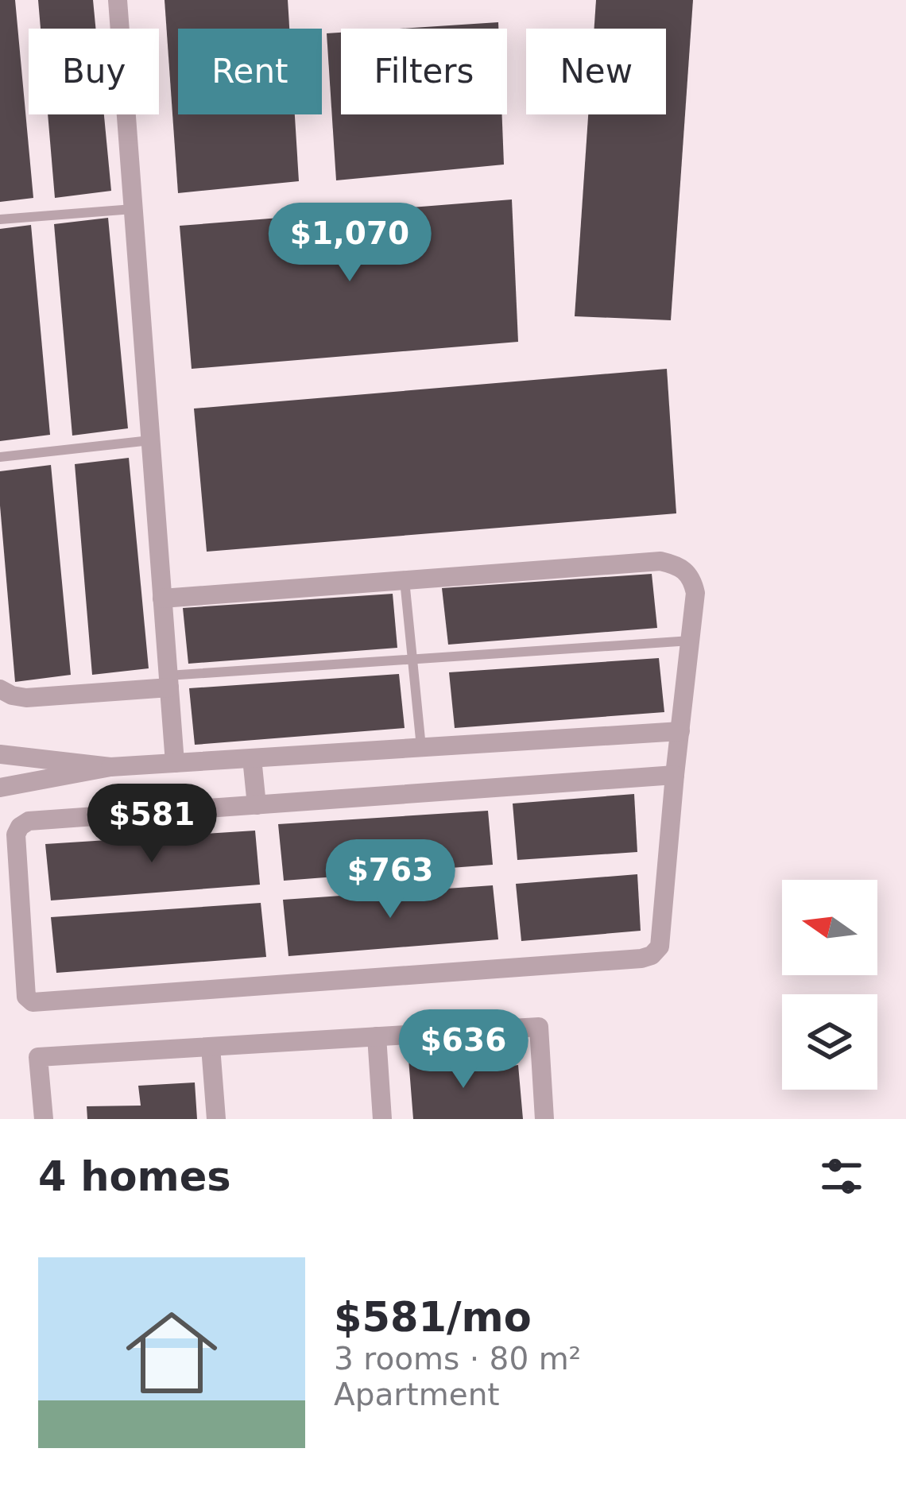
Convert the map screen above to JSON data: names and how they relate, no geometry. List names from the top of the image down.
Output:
{
  "north": "left",
  "page": {
    "chip": [
      "Buy",
      "Rent",
      "Filters",
      "New"
    ],
    "price": [
      "$1,070",
      "$581",
      "$763",
      "$636"
    ],
    "heading": "4 homes",
    "list": [
      {
        "name": "$581/mo",
        "note": "3 rooms · 80 m² · Apartment"
      }
    ]
  }
}
